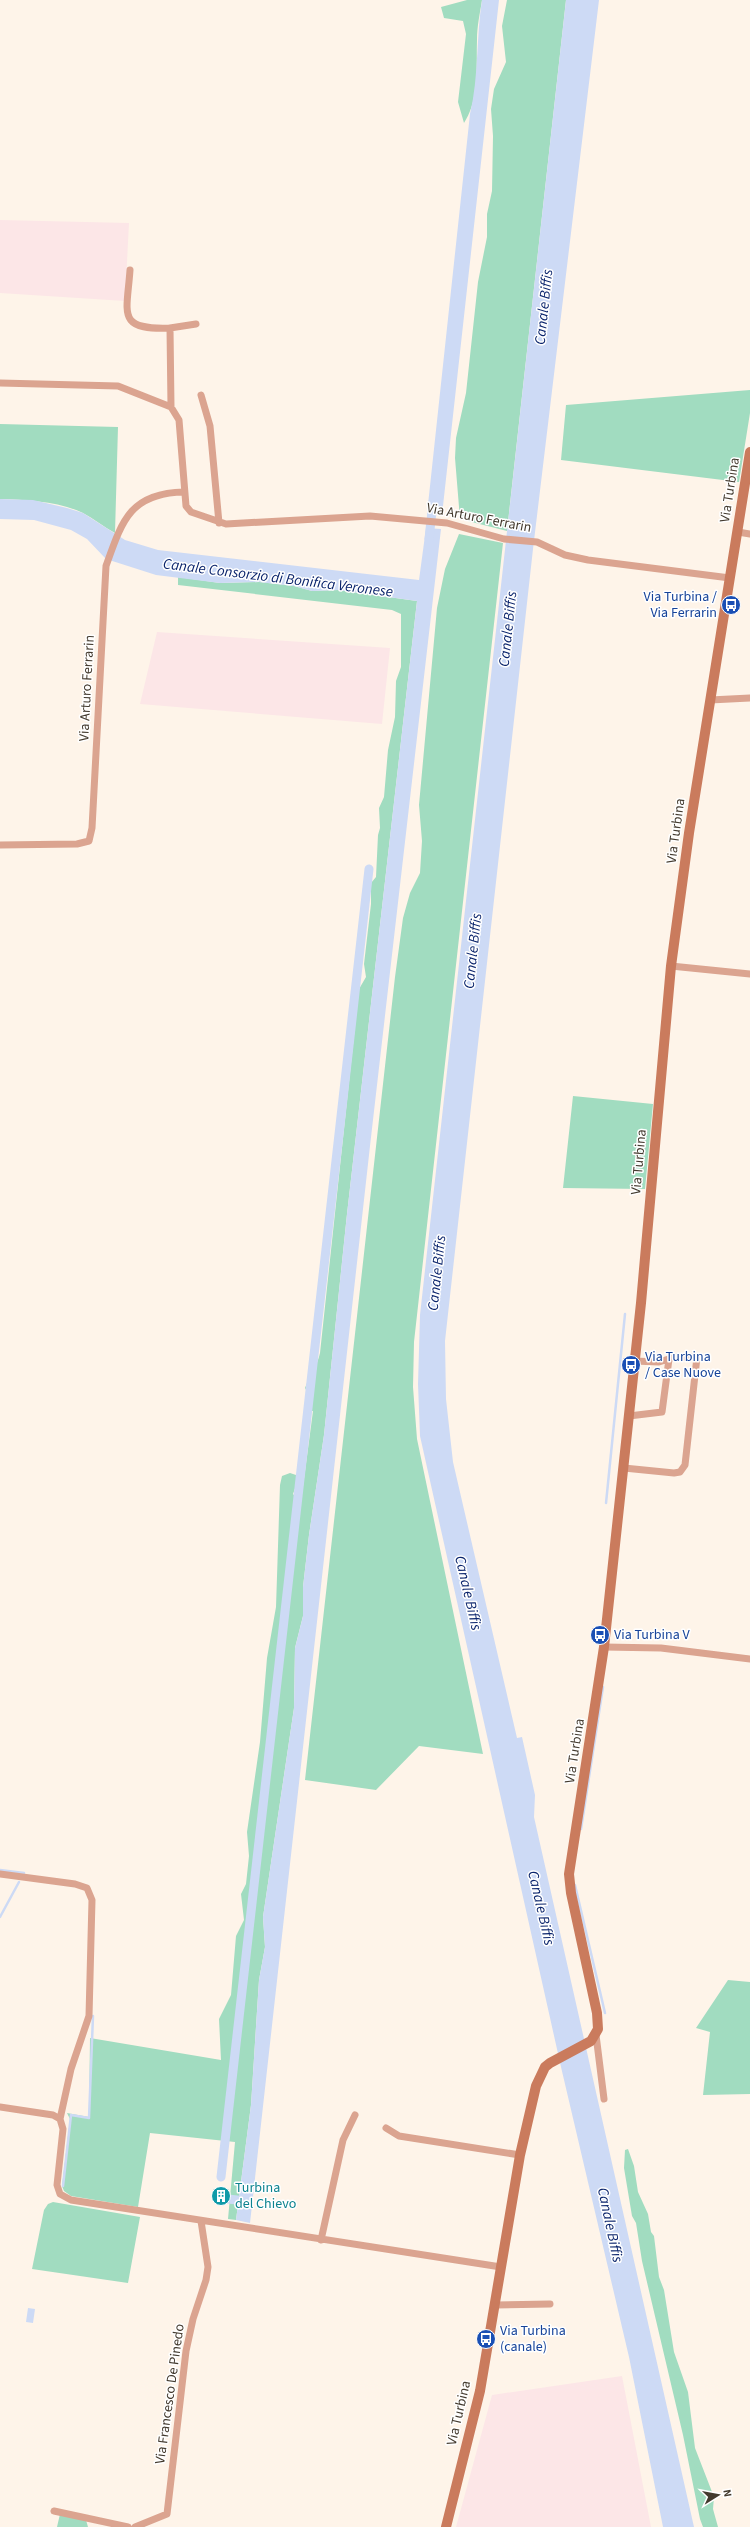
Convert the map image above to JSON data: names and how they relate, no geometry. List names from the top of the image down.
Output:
{
  "streets": {
    "street": ["Via Turbina", "Via Arturo Ferrarin", "Via Francesco De Pinedo"]
  },
  "crossings": [
    ["Via Turbina", "Via Arturo Ferrarin"]
  ],
  "water": ["Canale Biffis", "Canale Consorzio di Bonifica Veronese"],
  "places": {
    "bus stop": [
      "Via Turbina / Via Ferrarin",
      "Via Turbina / Case Nuove",
      "Via Turbina V",
      "Via Turbina (canale)"
    ],
    "building": ["Turbina del Chievo"]
  },
  "north": "right"
}
